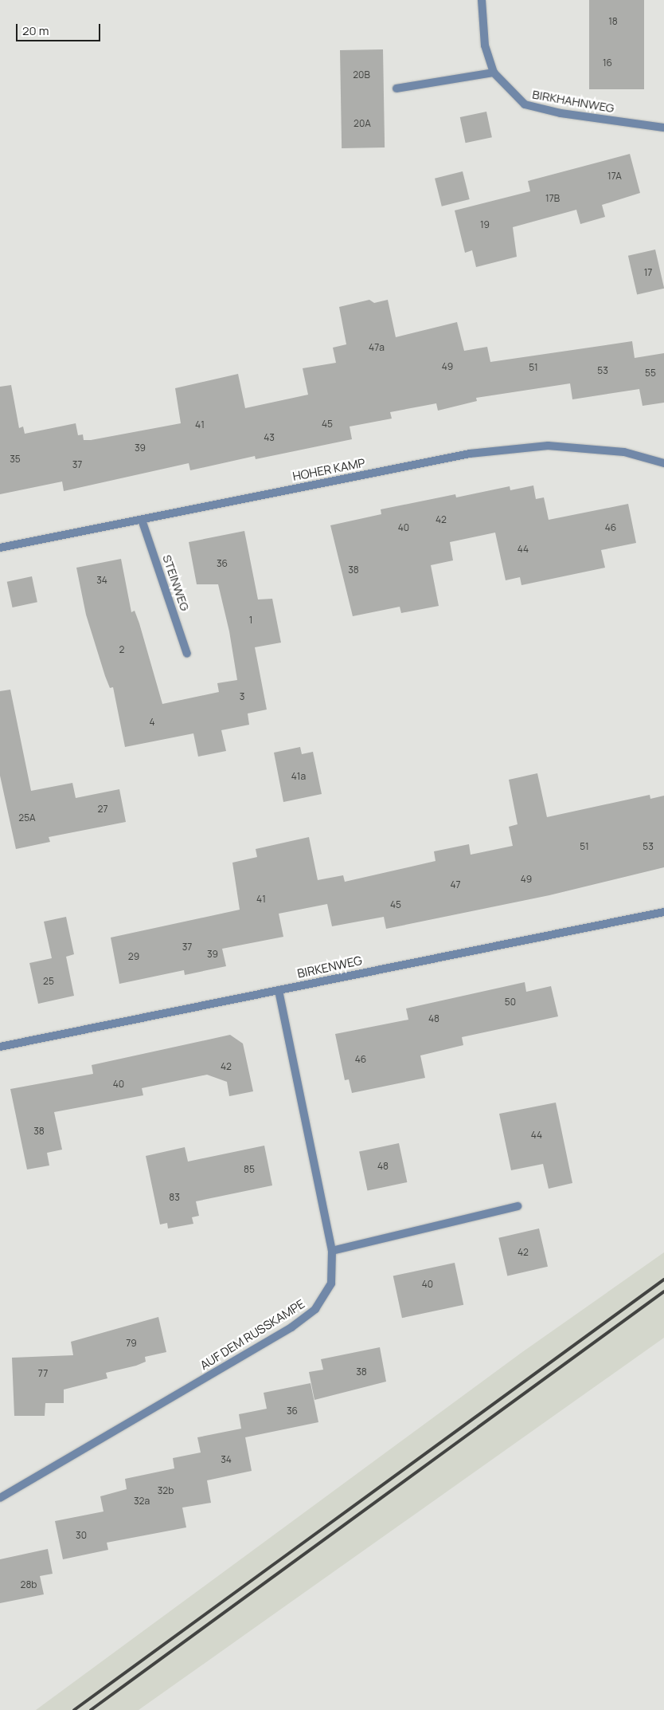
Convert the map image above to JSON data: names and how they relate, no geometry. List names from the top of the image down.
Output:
{
  "streets": {
    "street": [
      "BIRKHAHNWEG",
      "HOHER KAMP",
      "STEINWEG",
      "BIRKENWEG",
      "AUF DEM RUSSKAMPE"
    ]
  },
  "crossings": [
    ["HOHER KAMP", "STEINWEG"],
    ["BIRKENWEG", "AUF DEM RUSSKAMPE"]
  ],
  "house_numbers": [
    "18",
    "16",
    "20B",
    "20A",
    "17A",
    "17B",
    "19",
    "17",
    "47a",
    "49",
    "51",
    "53",
    "55",
    "45",
    "41",
    "43",
    "39",
    "35",
    "37",
    "42",
    "40",
    "46",
    "44",
    "36",
    "38",
    "34",
    "1",
    "2",
    "3",
    "4",
    "41a",
    "27",
    "25A",
    "51",
    "53",
    "49",
    "47",
    "41",
    "45",
    "37",
    "39",
    "29",
    "25",
    "50",
    "48",
    "46",
    "42",
    "40",
    "38",
    "44",
    "48",
    "85",
    "83",
    "42",
    "40",
    "79",
    "38",
    "77",
    "36",
    "34",
    "32b",
    "32a",
    "30",
    "28b"
  ],
  "scale_bar": "20 m"
}
